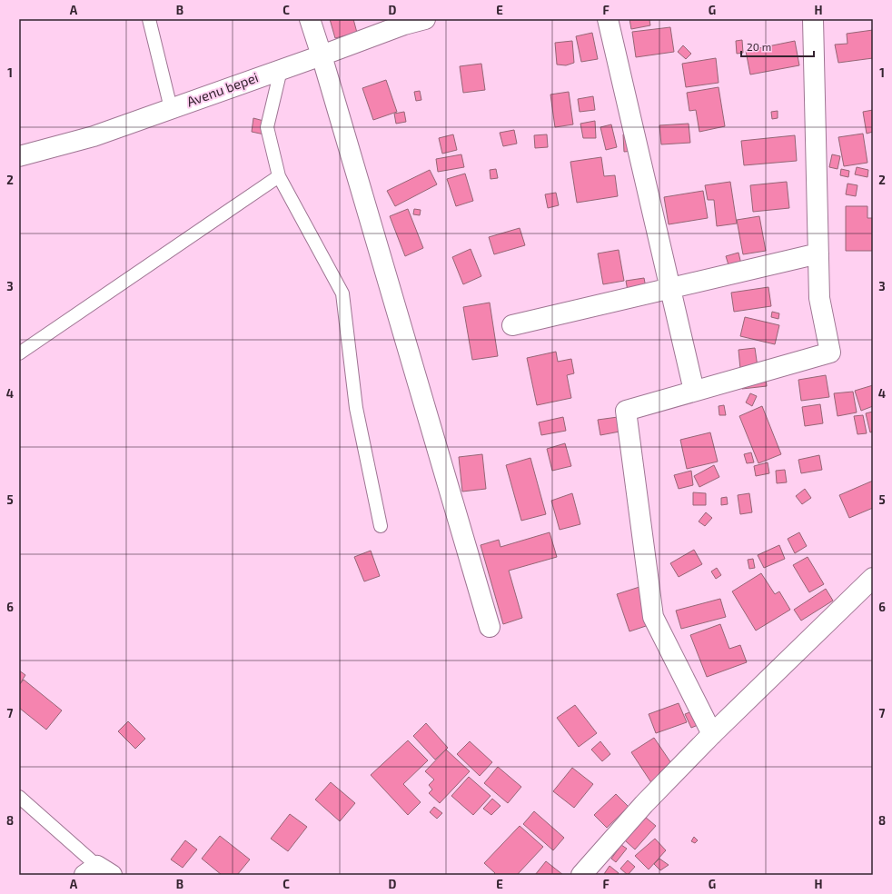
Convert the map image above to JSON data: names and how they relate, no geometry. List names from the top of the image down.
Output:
{
  "streets": {
    "street": ["Avenu bepei"]
  },
  "scale_bar": "20 m",
  "grid": {
    "columns": [
      "A",
      "B",
      "C",
      "D",
      "E",
      "F",
      "G",
      "H"
    ],
    "rows": [
      "1",
      "2",
      "3",
      "4",
      "5",
      "6",
      "7",
      "8"
    ]
  }
}
